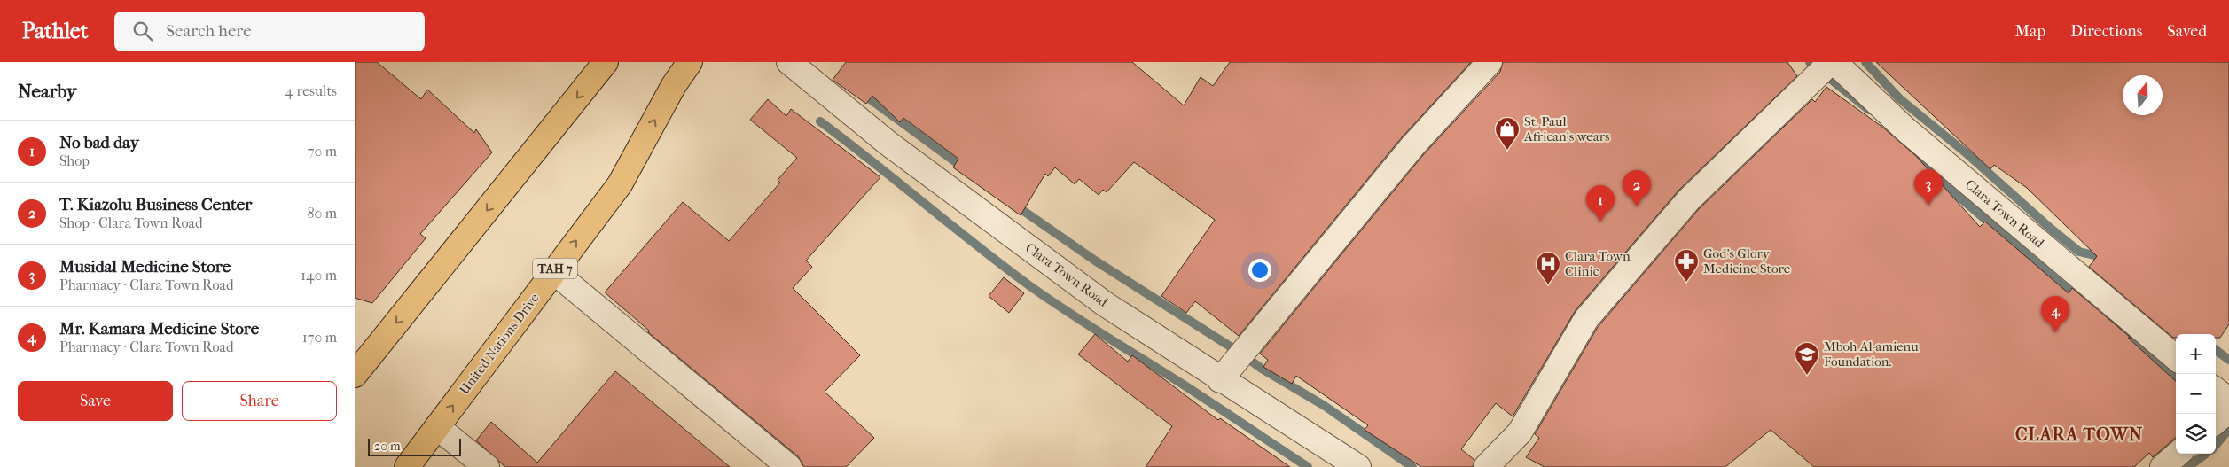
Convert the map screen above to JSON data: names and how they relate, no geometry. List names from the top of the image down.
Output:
{
  "streets": {
    "highway": ["TAH 7", "United Nations Drive"],
    "street": ["Clara Town Road"]
  },
  "districts": ["CLARA TOWN"],
  "places": {
    "shop": ["St. Paul African's wears"],
    "pharmacy": ["God's Glory Medicine Store"],
    "hospital": ["Clara Town Clinic"],
    "school or university": ["Mboh Al-amienu Foundation."]
  },
  "scale_bar": "20 m",
  "north": "top",
  "page": {
    "header": "Pathlet",
    "search": "Search here",
    "nav": ["Map", "Directions", "Saved"],
    "heading": ["Nearby", "4 results"],
    "list": [
      {
        "mark": "1",
        "name": "No bad day",
        "note": "Shop",
        "value": "70 m"
      },
      {
        "mark": "2",
        "name": "T. Kiazolu Business Center",
        "note": "Shop · Clara Town Road",
        "value": "80 m"
      },
      {
        "mark": "3",
        "name": "Musidal Medicine Store",
        "note": "Pharmacy · Clara Town Road",
        "value": "140 m"
      },
      {
        "mark": "4",
        "name": "Mr. Kamara Medicine Store",
        "note": "Pharmacy · Clara Town Road",
        "value": "170 m"
      }
    ],
    "pins": [
      "3",
      "2",
      "1",
      "4"
    ],
    "map_buttons": ["+", "−"],
    "buttons": ["Save", "Share"],
    "scale": "20 m"
  }
}
